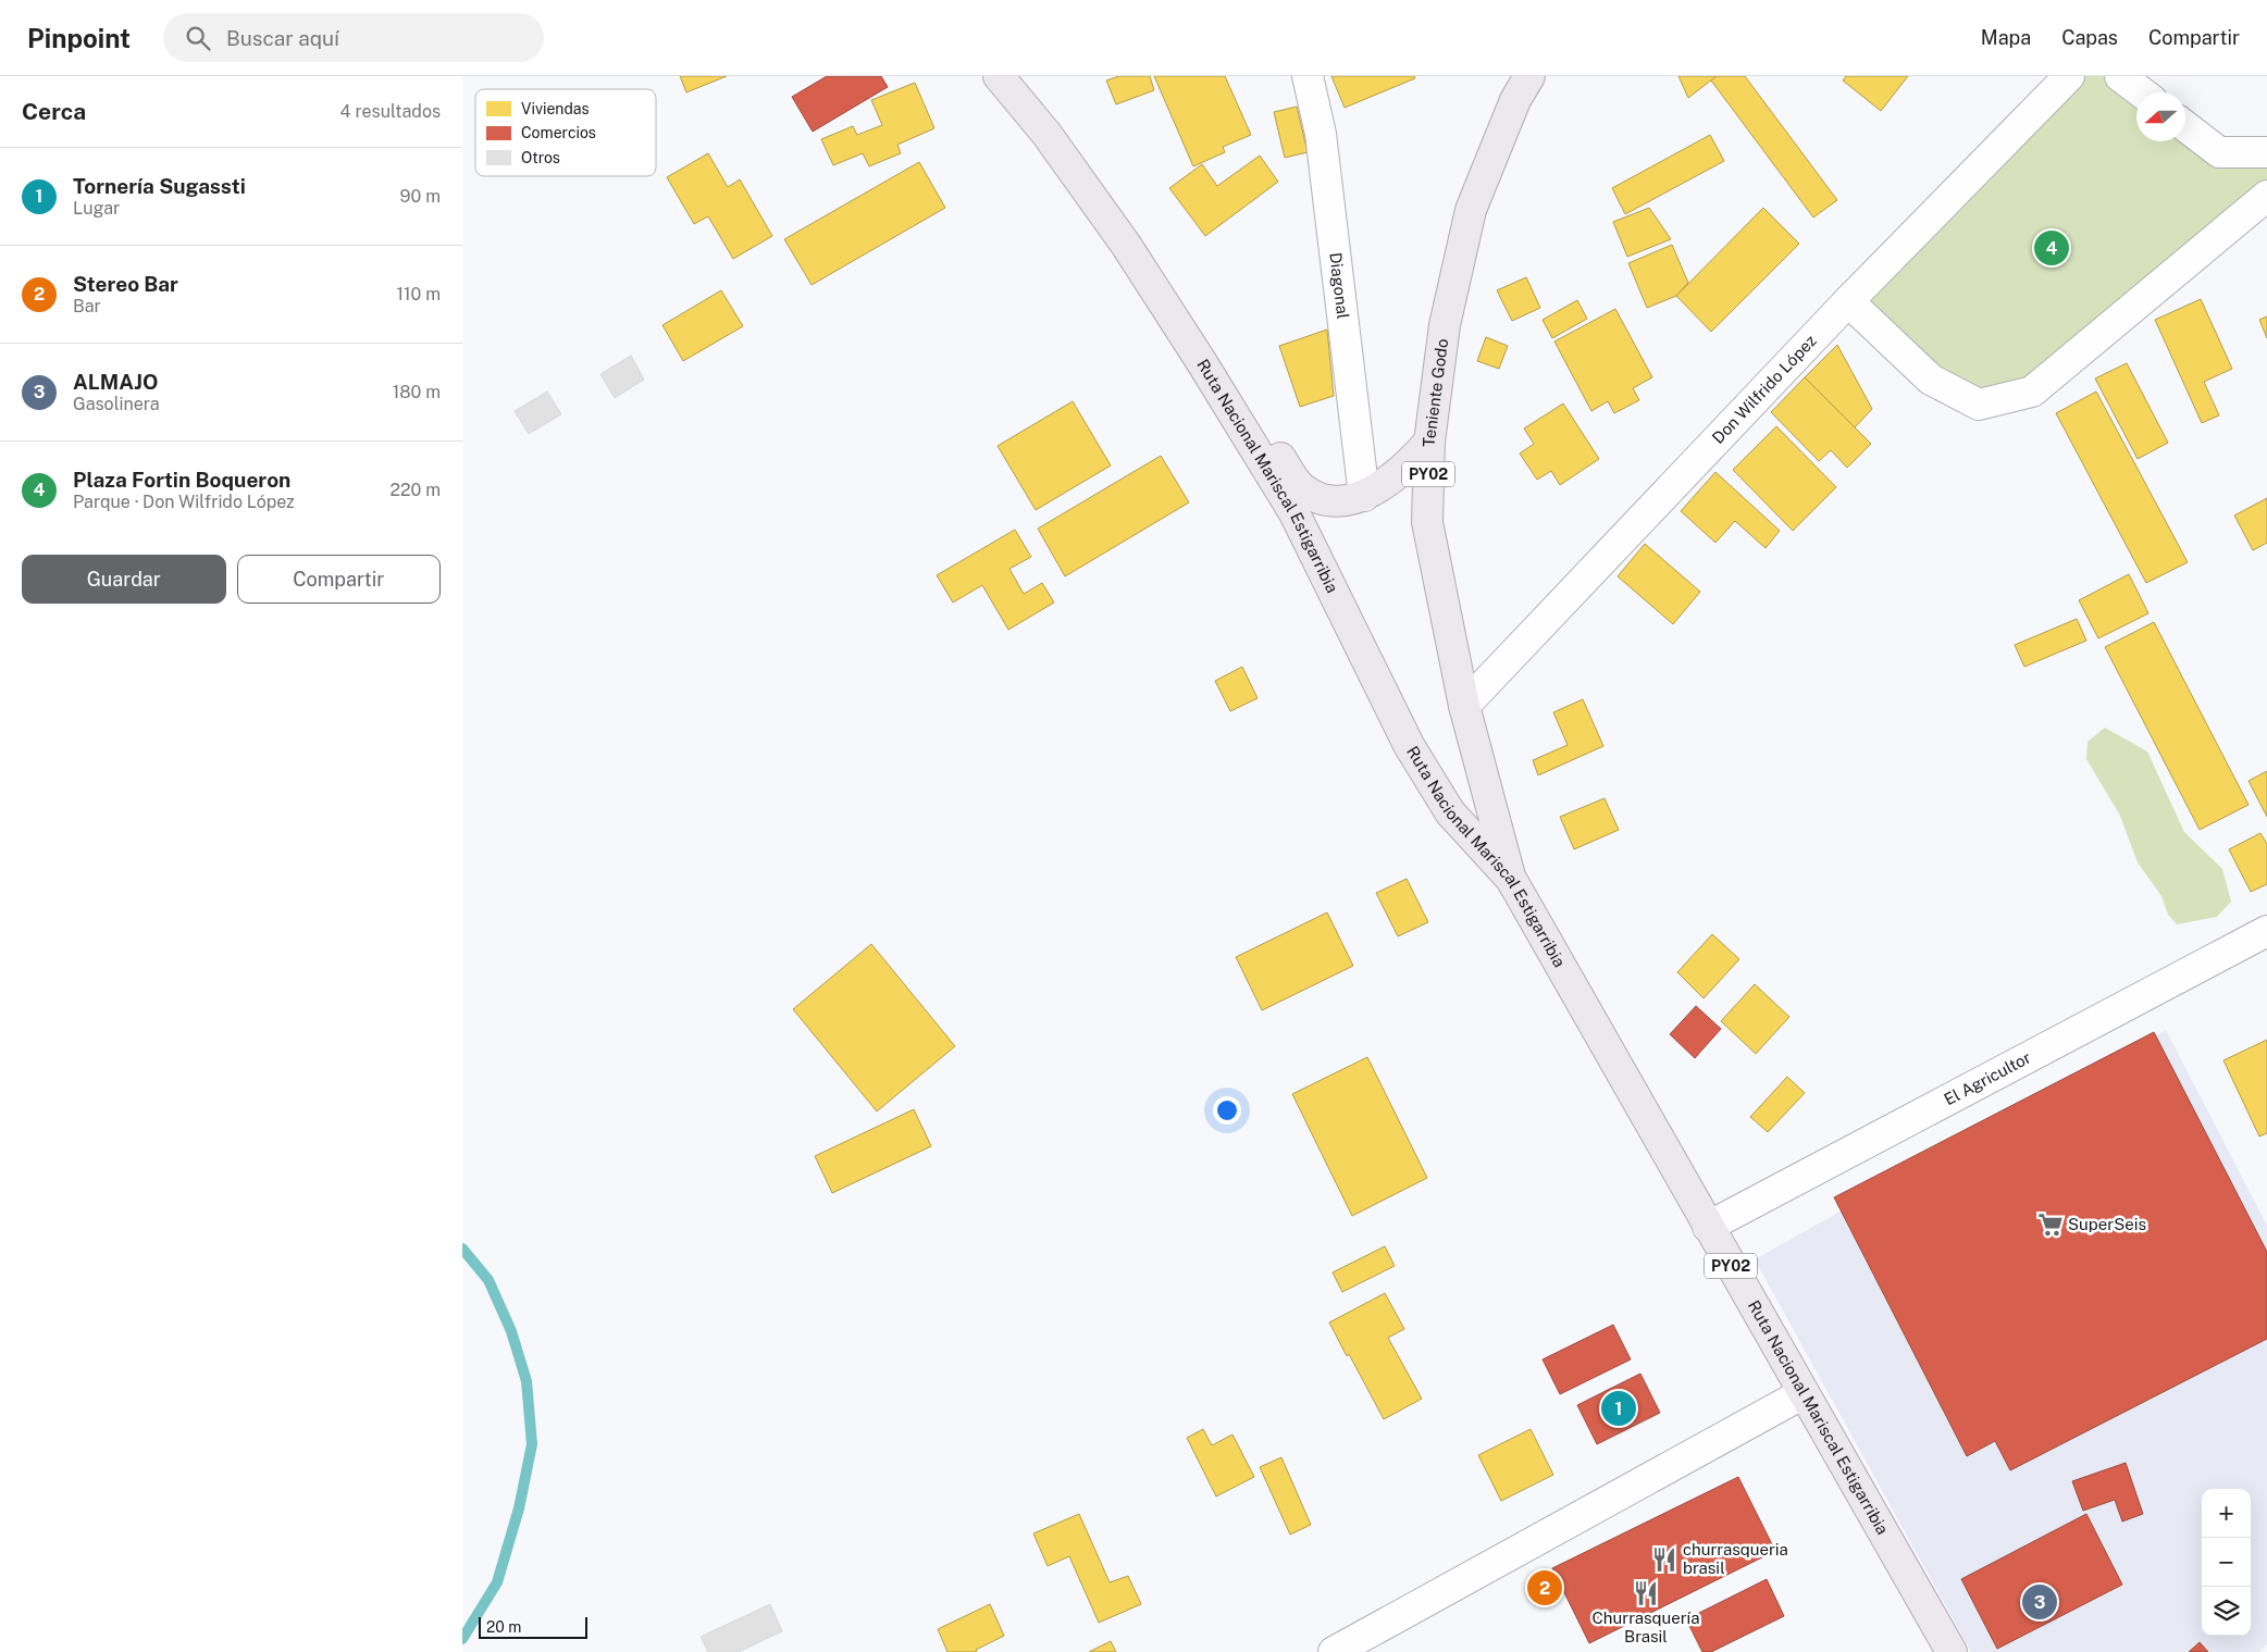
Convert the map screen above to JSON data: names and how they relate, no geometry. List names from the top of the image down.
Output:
{
  "streets": {
    "main road": ["Teniente Godo", "PY02", "Ruta Nacional Mariscal Estigarribia"],
    "street": ["Diagonal", "Don Wilfrido López", "El Agricultor"]
  },
  "crossings": [
    ["Don Wilfrido López", "Teniente Godo"],
    ["Teniente Godo", "Ruta Nacional Mariscal Estigarribia"],
    ["Ruta Nacional Mariscal Estigarribia", "El Agricultor"]
  ],
  "places": {
    "supermarket": ["SuperSeis"],
    "restaurant": ["churrasqueria brasil", "Churrasquería Brasil"]
  },
  "legend": ["Viviendas", "Comercios", "Otros"],
  "scale_bar": "20 m",
  "north": "left",
  "page": {
    "header": "Pinpoint",
    "search": "Buscar aquí",
    "nav": ["Mapa", "Capas", "Compartir"],
    "heading": ["Cerca", "4 resultados"],
    "list": [
      {
        "mark": "1",
        "name": "Tornería Sugassti",
        "note": "Lugar",
        "value": "90 m"
      },
      {
        "mark": "2",
        "name": "Stereo Bar",
        "note": "Bar",
        "value": "110 m"
      },
      {
        "mark": "3",
        "name": "ALMAJO",
        "note": "Gasolinera",
        "value": "180 m"
      },
      {
        "mark": "4",
        "name": "Plaza Fortin Boqueron",
        "note": "Parque · Don Wilfrido López",
        "value": "220 m"
      }
    ],
    "pins": [
      "4",
      "1",
      "2",
      "3"
    ],
    "buttons": ["Guardar", "Compartir"],
    "map_buttons": ["+", "−"],
    "scale": "20 m"
  }
}
